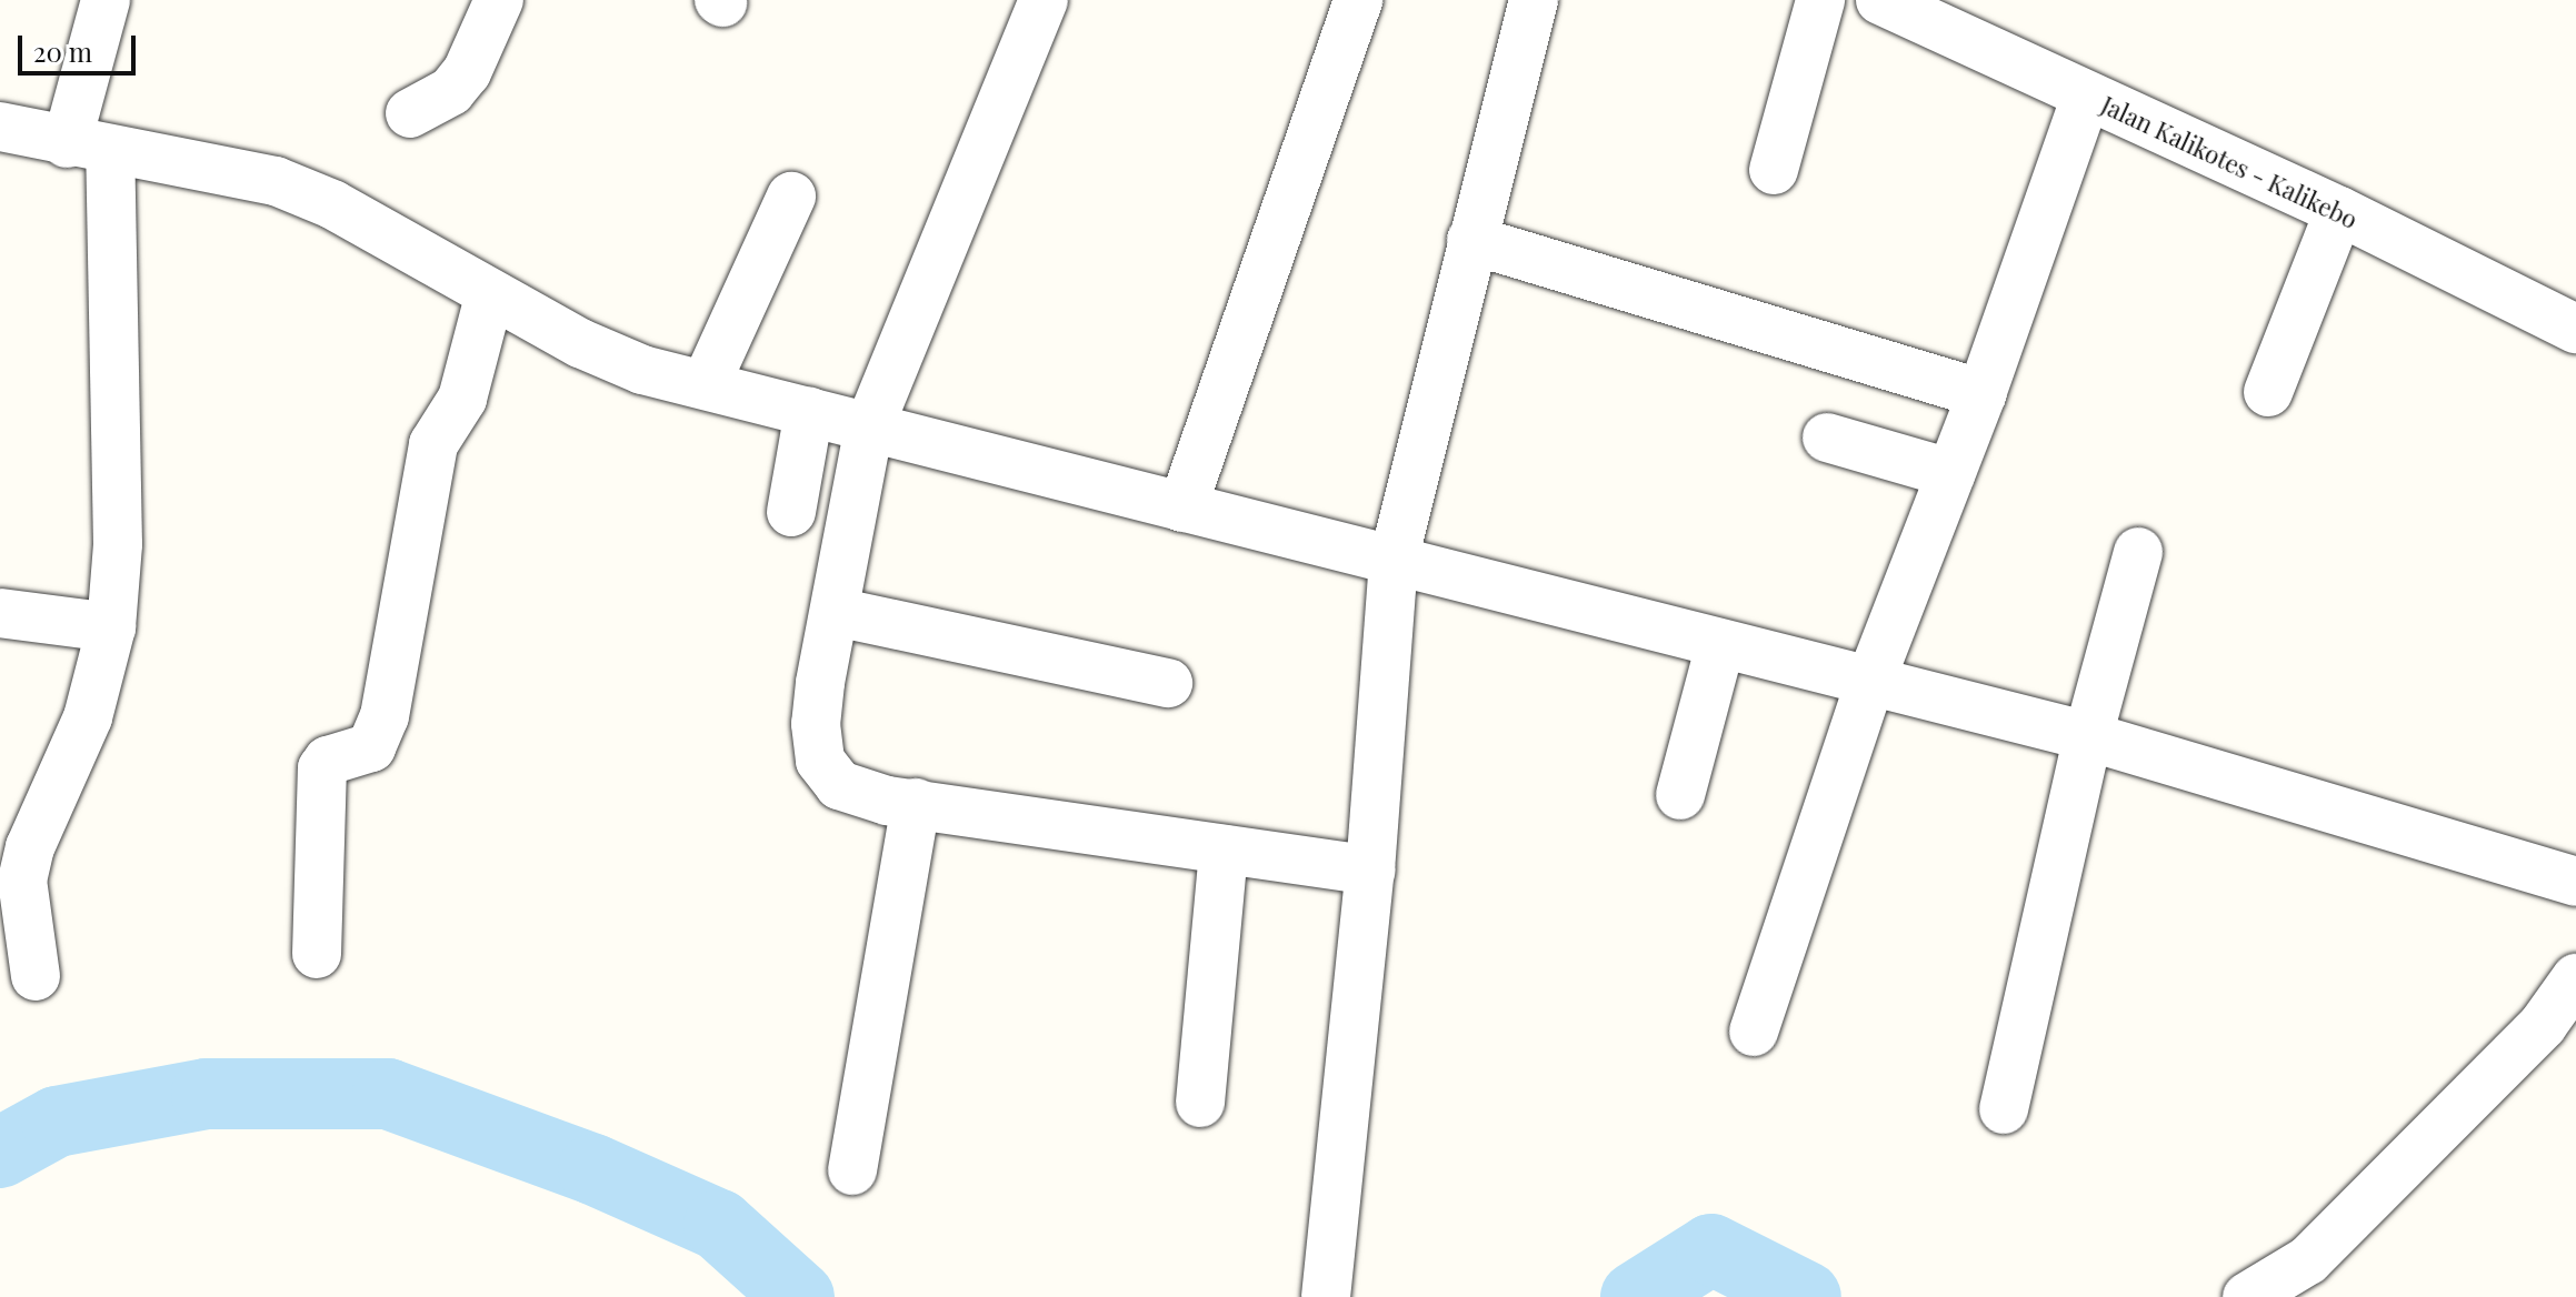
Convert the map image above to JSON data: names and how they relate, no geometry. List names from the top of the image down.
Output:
{
  "streets": {
    "street": ["Jalan Kalikotes - Kalikebo"]
  },
  "scale_bar": "20 m"
}
